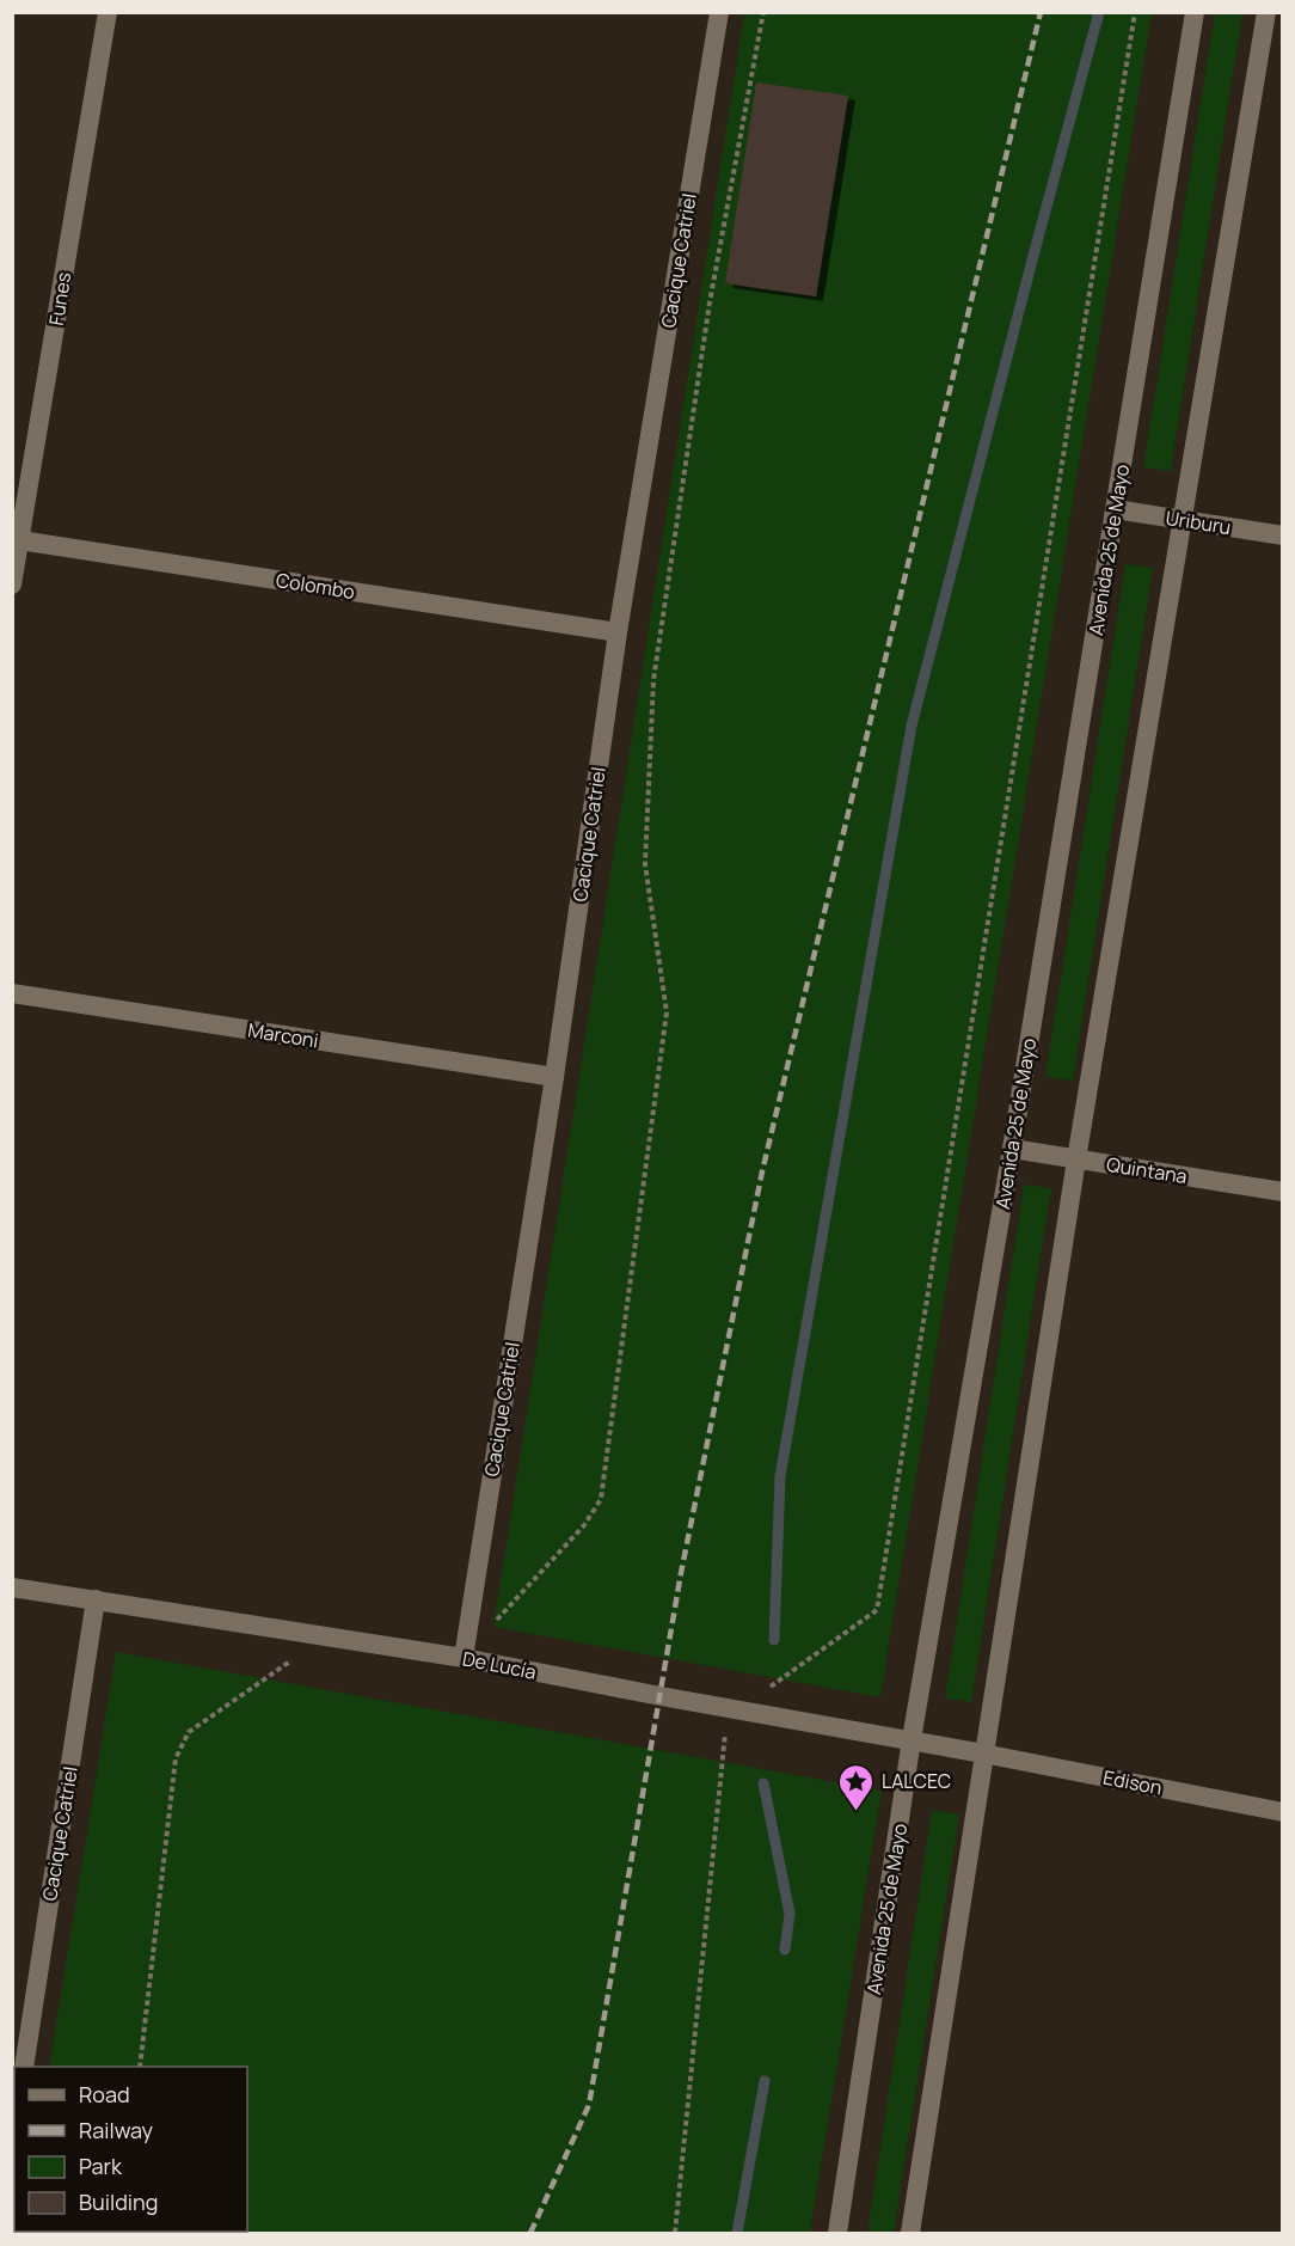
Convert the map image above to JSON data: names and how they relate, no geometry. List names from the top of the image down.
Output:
{
  "streets": {
    "street": [
      "Cacique Catriel",
      "Funes",
      "Uriburu",
      "Avenida 25 de Mayo",
      "Colombo",
      "Marconi",
      "Quintana",
      "De Lucía",
      "Edison"
    ]
  },
  "crossings": [
    ["Cacique Catriel", "Colombo"],
    ["Cacique Catriel", "Marconi"],
    ["Cacique Catriel", "De Lucía"],
    ["Funes", "Colombo"],
    ["Uriburu", "Avenida 25 de Mayo"],
    ["Avenida 25 de Mayo", "Quintana"],
    ["Avenida 25 de Mayo", "De Lucía"],
    ["De Lucía", "Edison"]
  ],
  "places": {
    "place": ["LALCEC"]
  },
  "legend": [
    "Road",
    "Railway",
    "Park",
    "Building"
  ]
}
